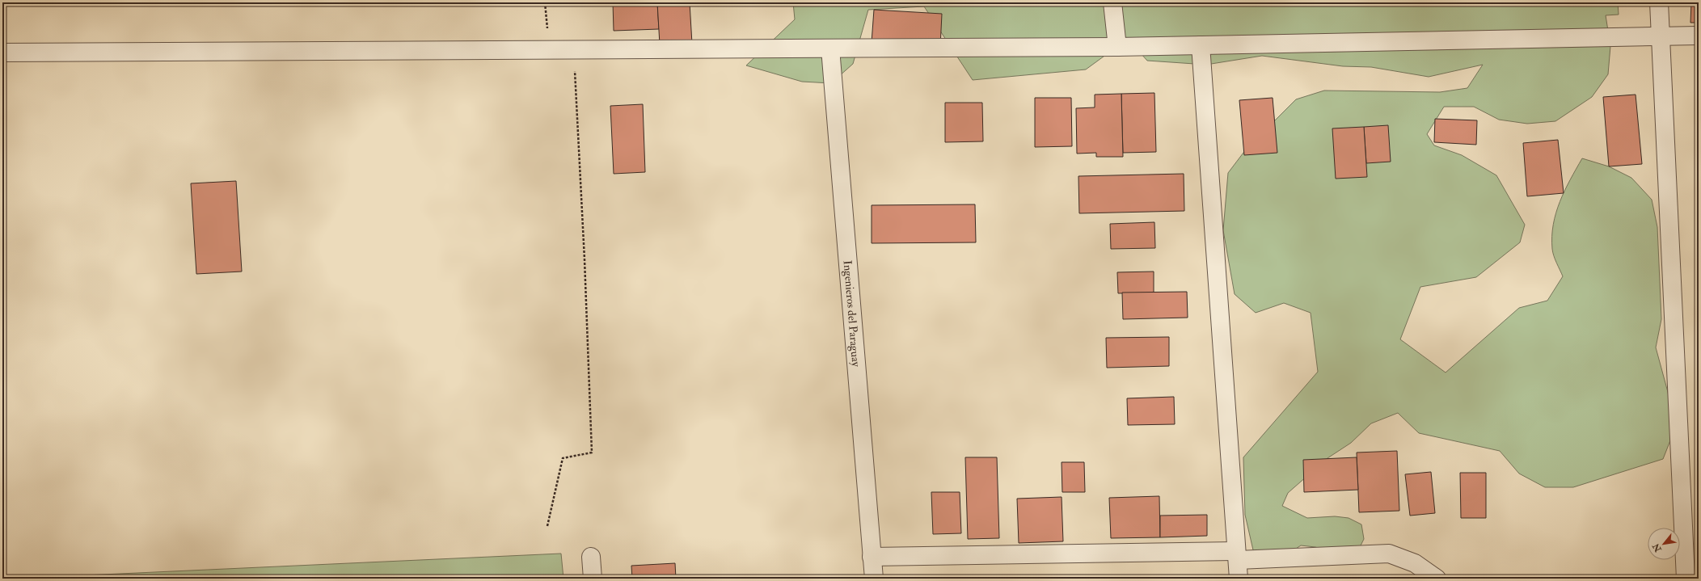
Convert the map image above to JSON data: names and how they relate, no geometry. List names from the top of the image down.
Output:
{
  "streets": {
    "street": ["Ingenieros del Paraguay"]
  },
  "north": "bottom left"
}
